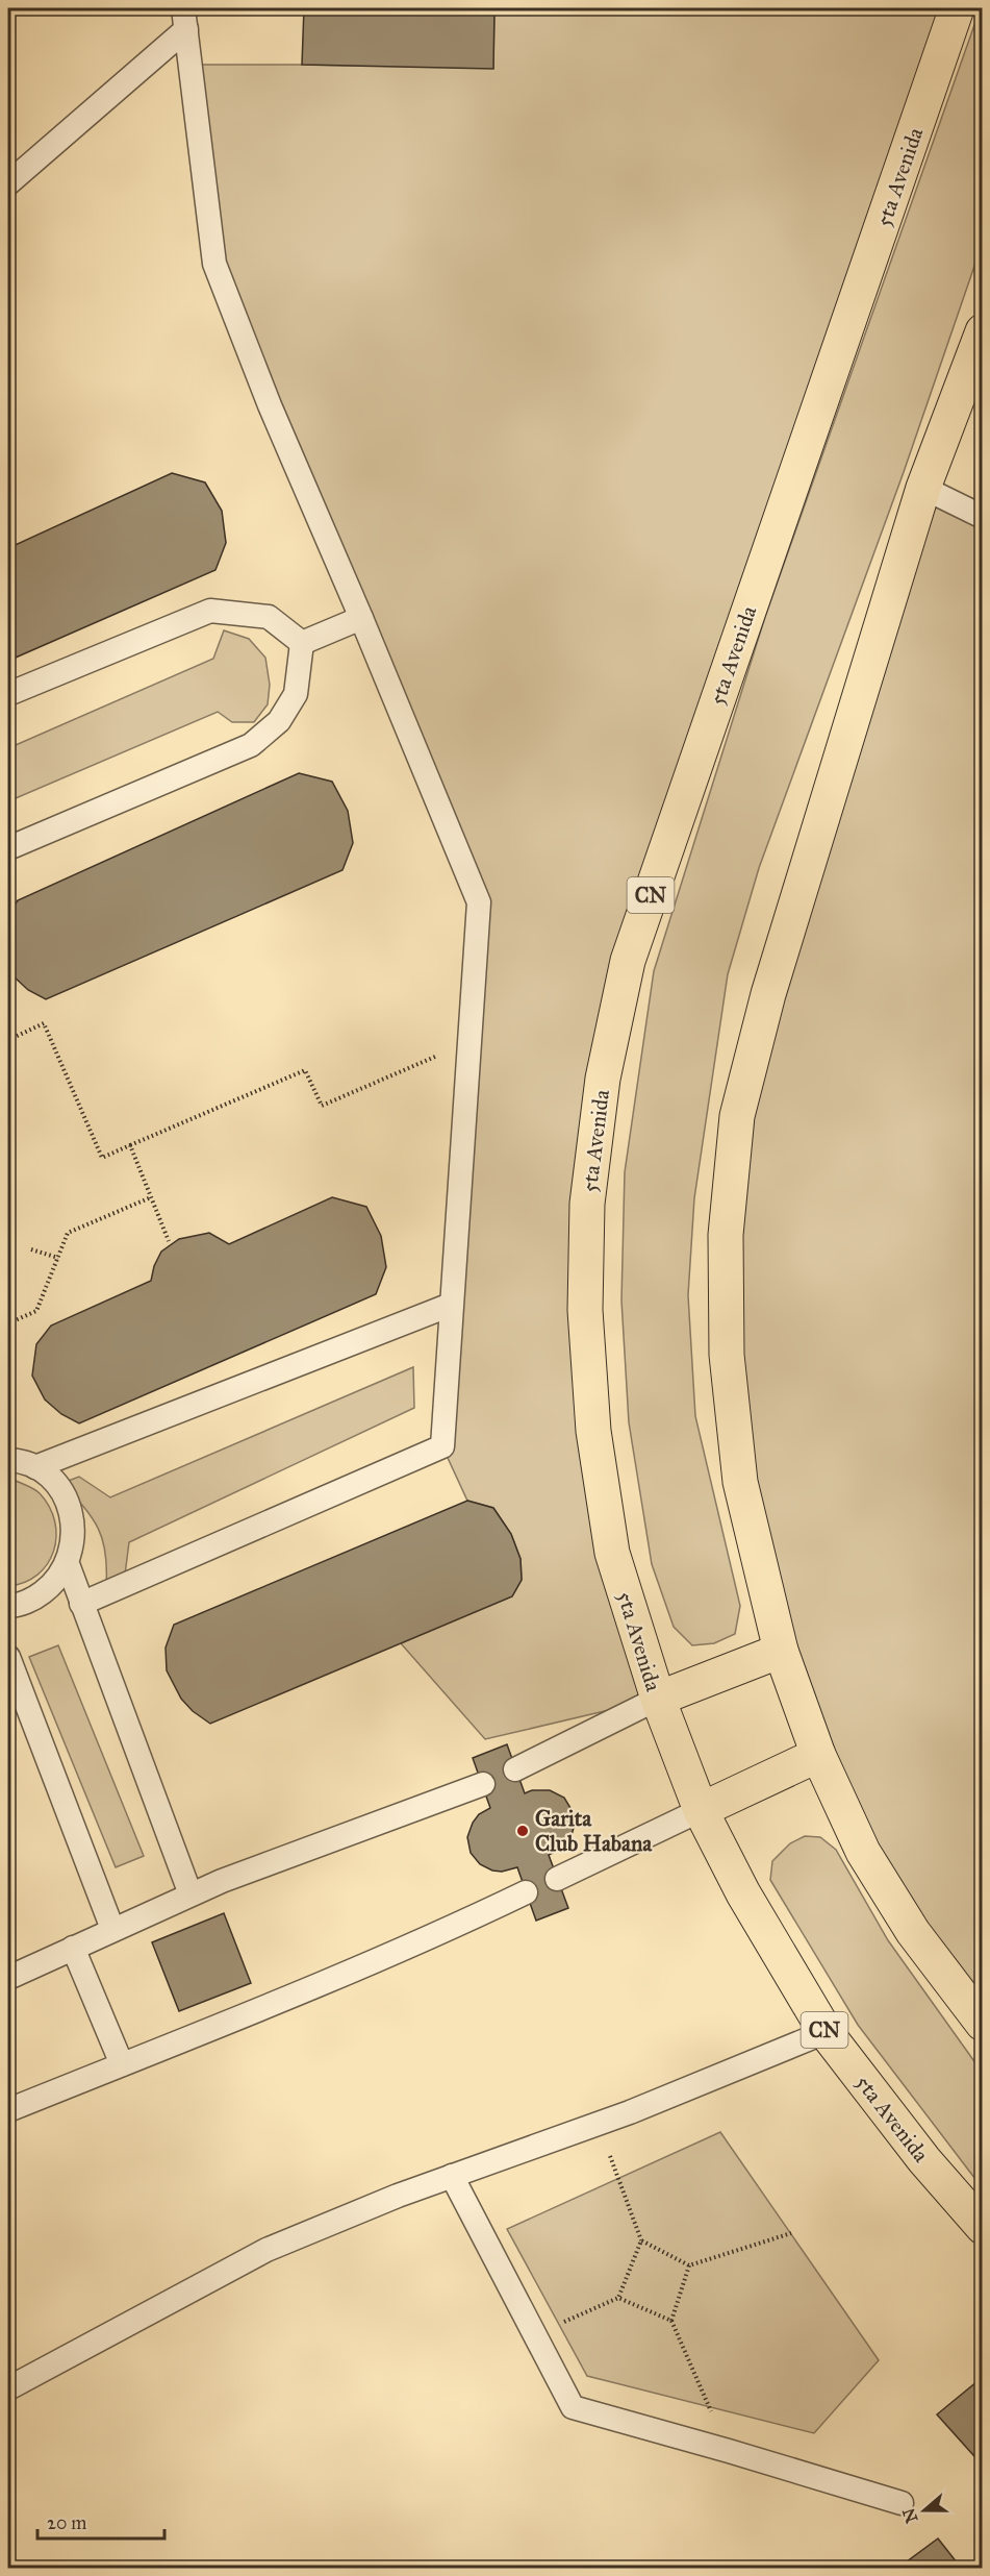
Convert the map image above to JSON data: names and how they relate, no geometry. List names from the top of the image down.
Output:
{
  "streets": {
    "highway": ["5ta Avenida", "CN"]
  },
  "places": ["Garita Club Habana"],
  "scale_bar": "20 m",
  "north": "left"
}
